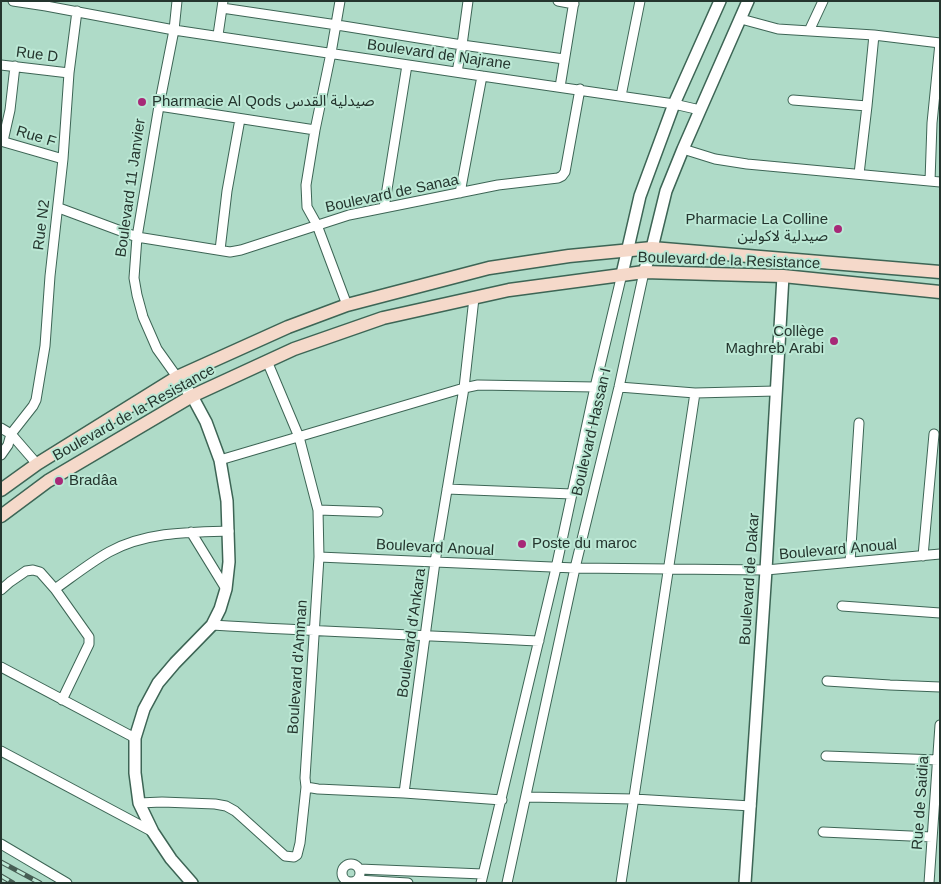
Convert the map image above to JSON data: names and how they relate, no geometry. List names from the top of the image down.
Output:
{
  "streets": {
    "main road": ["Boulevard de la Resistance"],
    "street": [
      "Rue D",
      "Boulevard de Najrane",
      "Rue F",
      "Boulevard 11 Janvier",
      "Boulevard de Sanaa",
      "Rue N2",
      "Boulevard Hassan I",
      "Boulevard Anoual",
      "Boulevard de Dakar",
      "Boulevard d'Ankara",
      "Boulevard d'Amman",
      "Rue de Saidia"
    ]
  },
  "crossings": [
    ["Rue D", "Rue N2"],
    ["Boulevard de Najrane", "Boulevard 11 Janvier"],
    ["Boulevard de Najrane", "Boulevard de Sanaa"],
    ["Boulevard de Najrane", "Rue N2"],
    ["Boulevard de Najrane", "Boulevard Hassan I"],
    ["Rue F", "Rue N2"],
    ["Boulevard 11 Janvier", "Boulevard de Sanaa"],
    ["Boulevard 11 Janvier", "Boulevard de la Resistance"],
    ["Boulevard 11 Janvier", "Boulevard d'Amman"],
    ["Boulevard de Sanaa", "Rue N2"],
    ["Boulevard de la Resistance", "Boulevard Hassan I"],
    ["Boulevard de la Resistance", "Boulevard de Dakar"],
    ["Boulevard de la Resistance", "Boulevard d'Ankara"],
    ["Boulevard de la Resistance", "Boulevard d'Amman"],
    ["Boulevard Hassan I", "Boulevard Anoual"],
    ["Boulevard Anoual", "Boulevard de Dakar"],
    ["Boulevard Anoual", "Boulevard d'Ankara"],
    ["Boulevard Anoual", "Boulevard d'Amman"]
  ],
  "places": [
    "Pharmacie Al Qods صيدلية القدس",
    "Pharmacie La Colline صيدلية لاكولين",
    "Collège Maghreb Arabi",
    "Bradâa",
    "Poste du maroc"
  ]
}
